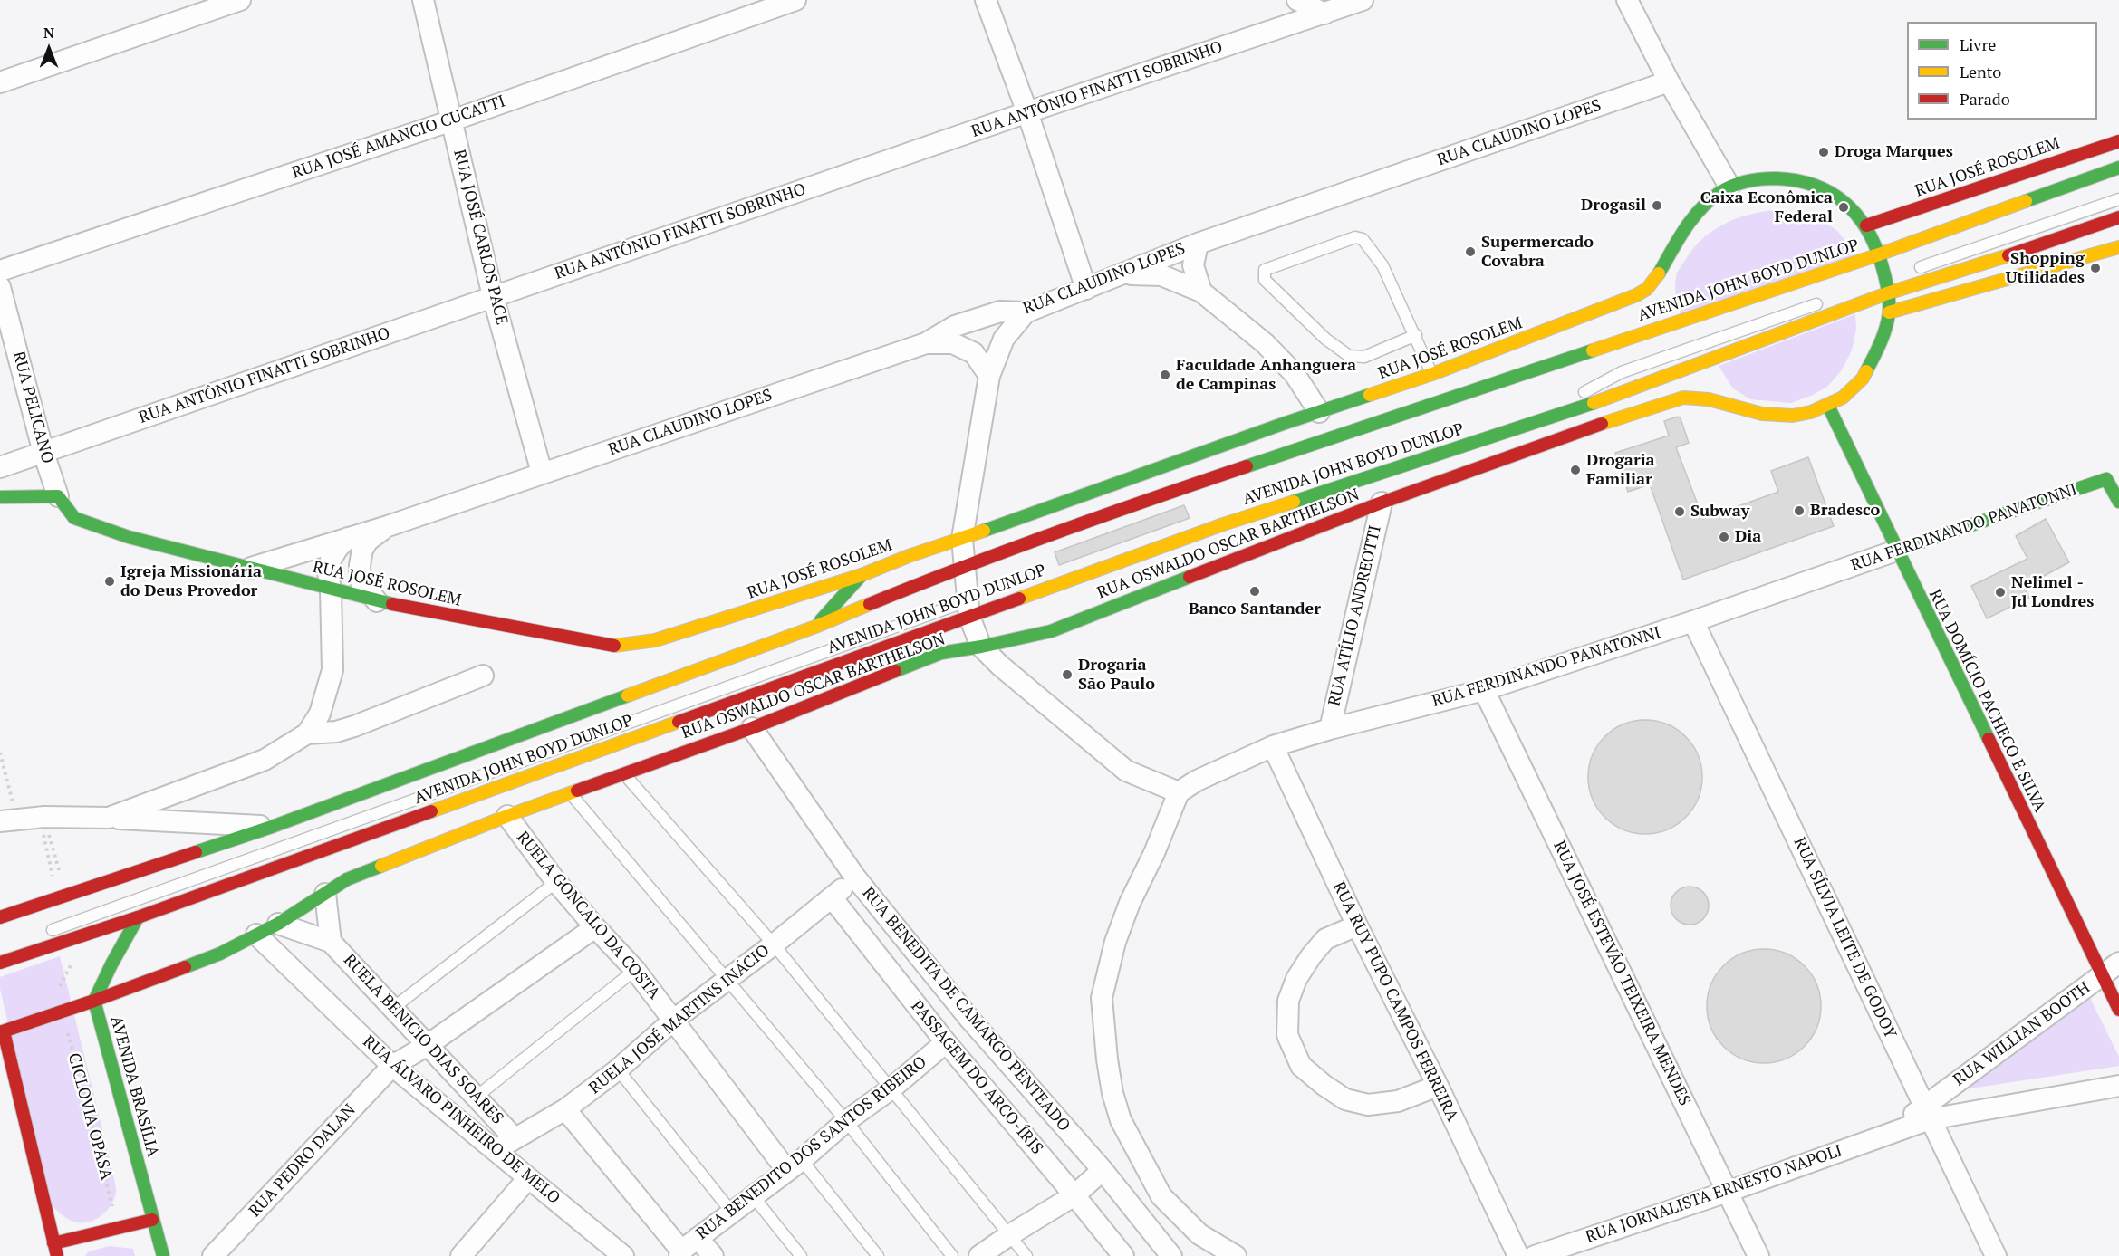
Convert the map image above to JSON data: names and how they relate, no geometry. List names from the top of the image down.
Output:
{
  "streets": {
    "street": [
      "RUA ANTÔNIO FINATTI SOBRINHO",
      "RUA CLAUDINO LOPES",
      "RUA JOSÉ AMANCIO CUCATTI",
      "RUA JOSÉ ROSOLEM",
      "RUA JOSÉ CARLOS PACE",
      "AVENIDA JOHN BOYD DUNLOP",
      "RUA PELICANO",
      "RUA FERDINANDO PANATONNI",
      "RUA OSWALDO OSCAR BARTHELSON",
      "RUA ATÍLIO ANDREOTTI",
      "RUA DOMÍCIO PACHECO E SILVA",
      "RUELA GONCALO DA COSTA",
      "RUA SÍLVIA LEITE DE GODOY",
      "RUA JOSÉ ESTEVÃO TEIXEIRA MENDES",
      "RUA RUY PUPO CAMPOS FERREIRA",
      "RUA BENEDITA DE CAMARGO PENTEADO",
      "RUELA JOSÉ MARTINS INÁCIO",
      "RUA WILLIAN BOOTH",
      "RUELA BENICIO DIAS SOARES",
      "PASSAGEM DO ARCO-ÍRIS",
      "AVENIDA BRASÍLIA",
      "RUA ÁLVARO PINHEIRO DE MELO",
      "RUA BENEDITO DOS SANTOS RIBEIRO",
      "RUA PEDRO DALAN",
      "RUA JORNALISTA ERNESTO NAPOLI"
    ],
    "path": ["CICLOVIA OPASA"]
  },
  "crossings": [
    ["RUA ANTÔNIO FINATTI SOBRINHO", "RUA JOSÉ CARLOS PACE"],
    ["RUA ANTÔNIO FINATTI SOBRINHO", "RUA PELICANO"],
    ["RUA CLAUDINO LOPES", "RUA JOSÉ ROSOLEM"],
    ["RUA CLAUDINO LOPES", "RUA JOSÉ CARLOS PACE"],
    ["RUA JOSÉ AMANCIO CUCATTI", "RUA JOSÉ CARLOS PACE"],
    ["RUA JOSÉ ROSOLEM", "AVENIDA JOHN BOYD DUNLOP"],
    ["RUA JOSÉ ROSOLEM", "RUA PELICANO"],
    ["AVENIDA JOHN BOYD DUNLOP", "RUA OSWALDO OSCAR BARTHELSON"],
    ["AVENIDA JOHN BOYD DUNLOP", "RUA DOMÍCIO PACHECO E SILVA"],
    ["RUA FERDINANDO PANATONNI", "RUA ATÍLIO ANDREOTTI"],
    ["RUA FERDINANDO PANATONNI", "RUA DOMÍCIO PACHECO E SILVA"],
    ["RUA FERDINANDO PANATONNI", "RUA SÍLVIA LEITE DE GODOY"],
    ["RUA FERDINANDO PANATONNI", "RUA JOSÉ ESTEVÃO TEIXEIRA MENDES"],
    ["RUA FERDINANDO PANATONNI", "RUA RUY PUPO CAMPOS FERREIRA"],
    ["RUA OSWALDO OSCAR BARTHELSON", "RUA ATÍLIO ANDREOTTI"],
    ["RUA OSWALDO OSCAR BARTHELSON", "RUELA GONCALO DA COSTA"],
    ["RUA OSWALDO OSCAR BARTHELSON", "RUA BENEDITA DE CAMARGO PENTEADO"],
    ["RUA OSWALDO OSCAR BARTHELSON", "RUELA BENICIO DIAS SOARES"],
    ["RUA OSWALDO OSCAR BARTHELSON", "AVENIDA BRASÍLIA"],
    ["RUA OSWALDO OSCAR BARTHELSON", "RUA ÁLVARO PINHEIRO DE MELO"],
    ["RUA DOMÍCIO PACHECO E SILVA", "RUA WILLIAN BOOTH"],
    ["RUELA GONCALO DA COSTA", "RUELA JOSÉ MARTINS INÁCIO"],
    ["RUELA GONCALO DA COSTA", "RUA BENEDITO DOS SANTOS RIBEIRO"],
    ["RUELA GONCALO DA COSTA", "RUA PEDRO DALAN"],
    ["RUA SÍLVIA LEITE DE GODOY", "RUA WILLIAN BOOTH"],
    ["RUA SÍLVIA LEITE DE GODOY", "RUA JORNALISTA ERNESTO NAPOLI"],
    ["RUA JOSÉ ESTEVÃO TEIXEIRA MENDES", "RUA JORNALISTA ERNESTO NAPOLI"],
    ["RUA BENEDITA DE CAMARGO PENTEADO", "RUELA JOSÉ MARTINS INÁCIO"],
    ["RUELA JOSÉ MARTINS INÁCIO", "RUELA BENICIO DIAS SOARES"],
    ["RUELA JOSÉ MARTINS INÁCIO", "PASSAGEM DO ARCO-ÍRIS"],
    ["RUELA JOSÉ MARTINS INÁCIO", "RUA ÁLVARO PINHEIRO DE MELO"],
    ["RUA WILLIAN BOOTH", "RUA JORNALISTA ERNESTO NAPOLI"],
    ["RUELA BENICIO DIAS SOARES", "RUA PEDRO DALAN"],
    ["PASSAGEM DO ARCO-ÍRIS", "RUA BENEDITO DOS SANTOS RIBEIRO"],
    ["AVENIDA BRASÍLIA", "RUA ÁLVARO PINHEIRO DE MELO"],
    ["RUA ÁLVARO PINHEIRO DE MELO", "RUA PEDRO DALAN"]
  ],
  "places": [
    "Droga Marques",
    "Drogasil",
    "Caixa Econômica Federal",
    "Supermercado Covabra",
    "Shopping Utilidades",
    "Faculdade Anhanguera de Campinas",
    "Drogaria Familiar",
    "Bradesco",
    "Subway",
    "Dia",
    "Igreja Missionária do Deus Provedor",
    "Banco Santander",
    "Nelimel - Jd Londres",
    "Drogaria São Paulo"
  ],
  "legend": ["Livre", "Lento", "Parado"],
  "north": "top"
}
